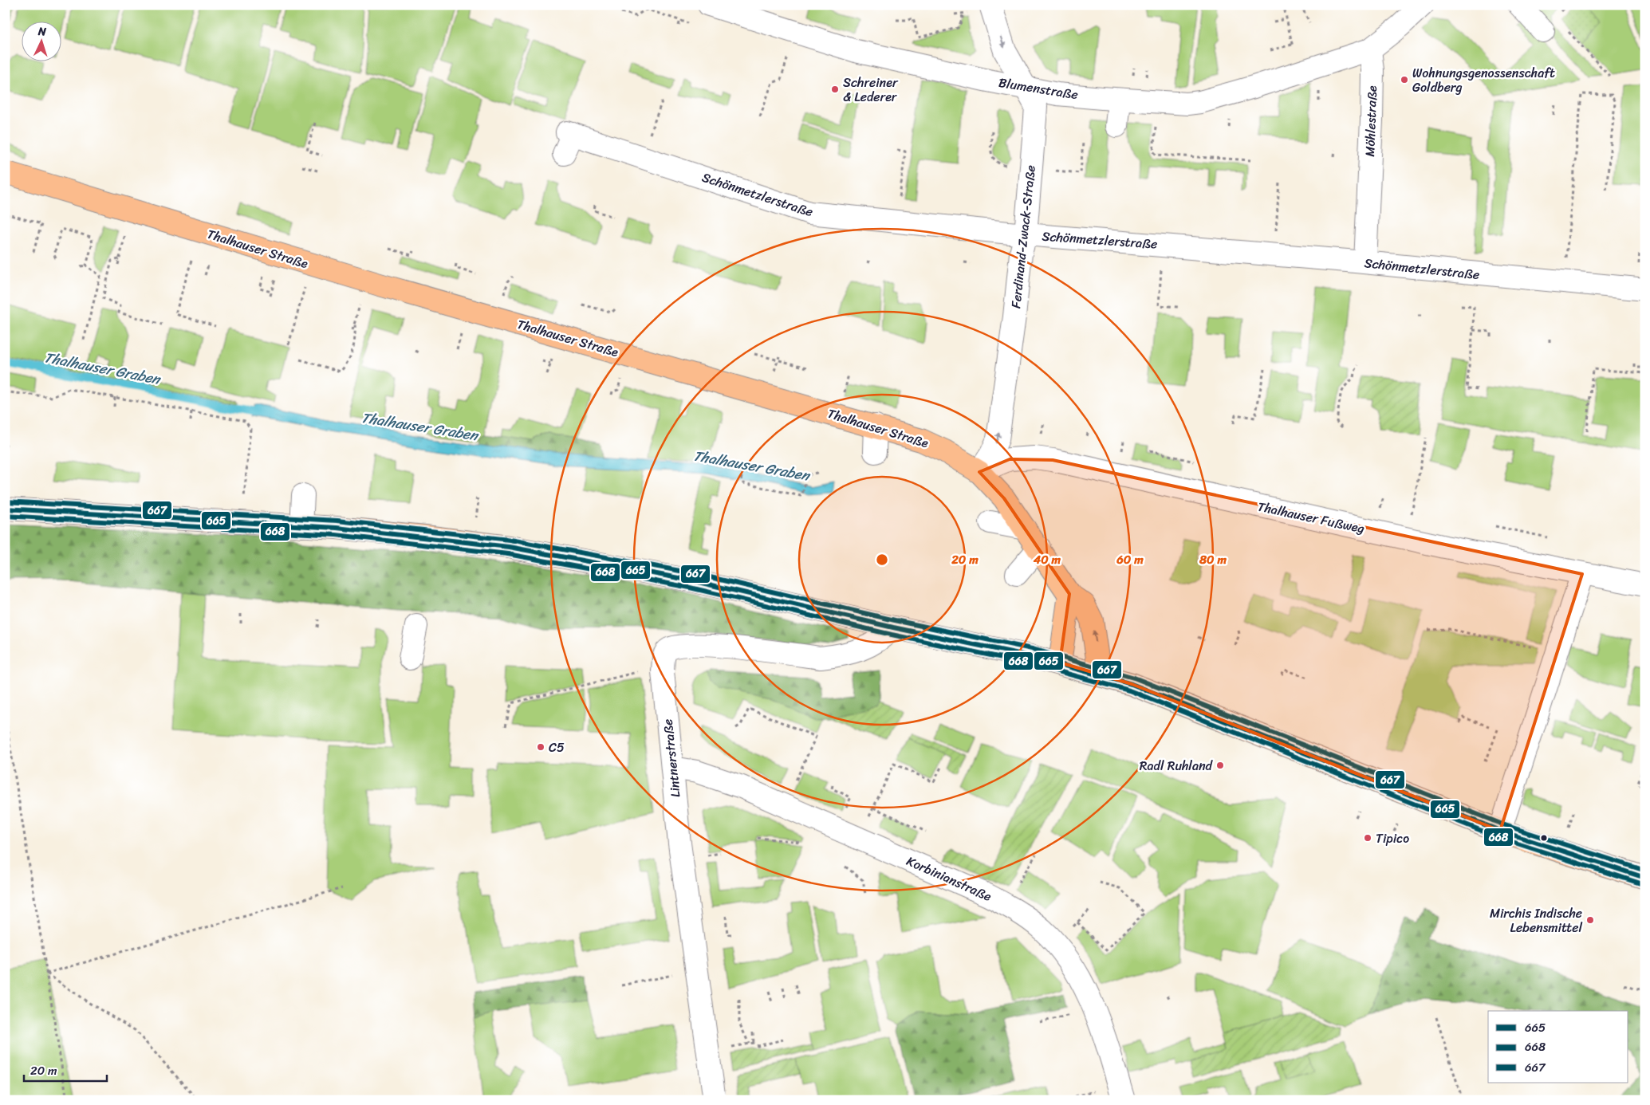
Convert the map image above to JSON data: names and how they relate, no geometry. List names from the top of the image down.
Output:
{
  "streets": {
    "main road": ["Thalhauser Straße"],
    "street": [
      "Blumenstraße",
      "Möhlestraße",
      "Schönmetzlerstraße",
      "Ferdinand-Zwack-Straße",
      "Thalhauser Fußweg",
      "Lintnerstraße",
      "Korbinianstraße"
    ]
  },
  "crossings": [
    ["Blumenstraße", "Möhlestraße"],
    ["Blumenstraße", "Ferdinand-Zwack-Straße"],
    ["Möhlestraße", "Schönmetzlerstraße"],
    ["Schönmetzlerstraße", "Ferdinand-Zwack-Straße"],
    ["Ferdinand-Zwack-Straße", "Thalhauser Straße"],
    ["Ferdinand-Zwack-Straße", "Thalhauser Fußweg"],
    ["Thalhauser Straße", "Thalhauser Fußweg"],
    ["Lintnerstraße", "Korbinianstraße"]
  ],
  "water": ["Thalhauser Graben"],
  "places": [
    "Wohnungsgenossenschaft Goldberg",
    "Schreiner & Lederer",
    "C5",
    "Radl Ruhland",
    "Tipico",
    "Mirchis Indische Lebensmittel"
  ],
  "lines": ["transit line 667", "transit line 665", "transit line 668"],
  "legend": ["665", "668", "667"],
  "scale_bar": "20 m",
  "north": "top",
  "rings": [
    "20 m",
    "40 m",
    "60 m",
    "80 m"
  ]
}
